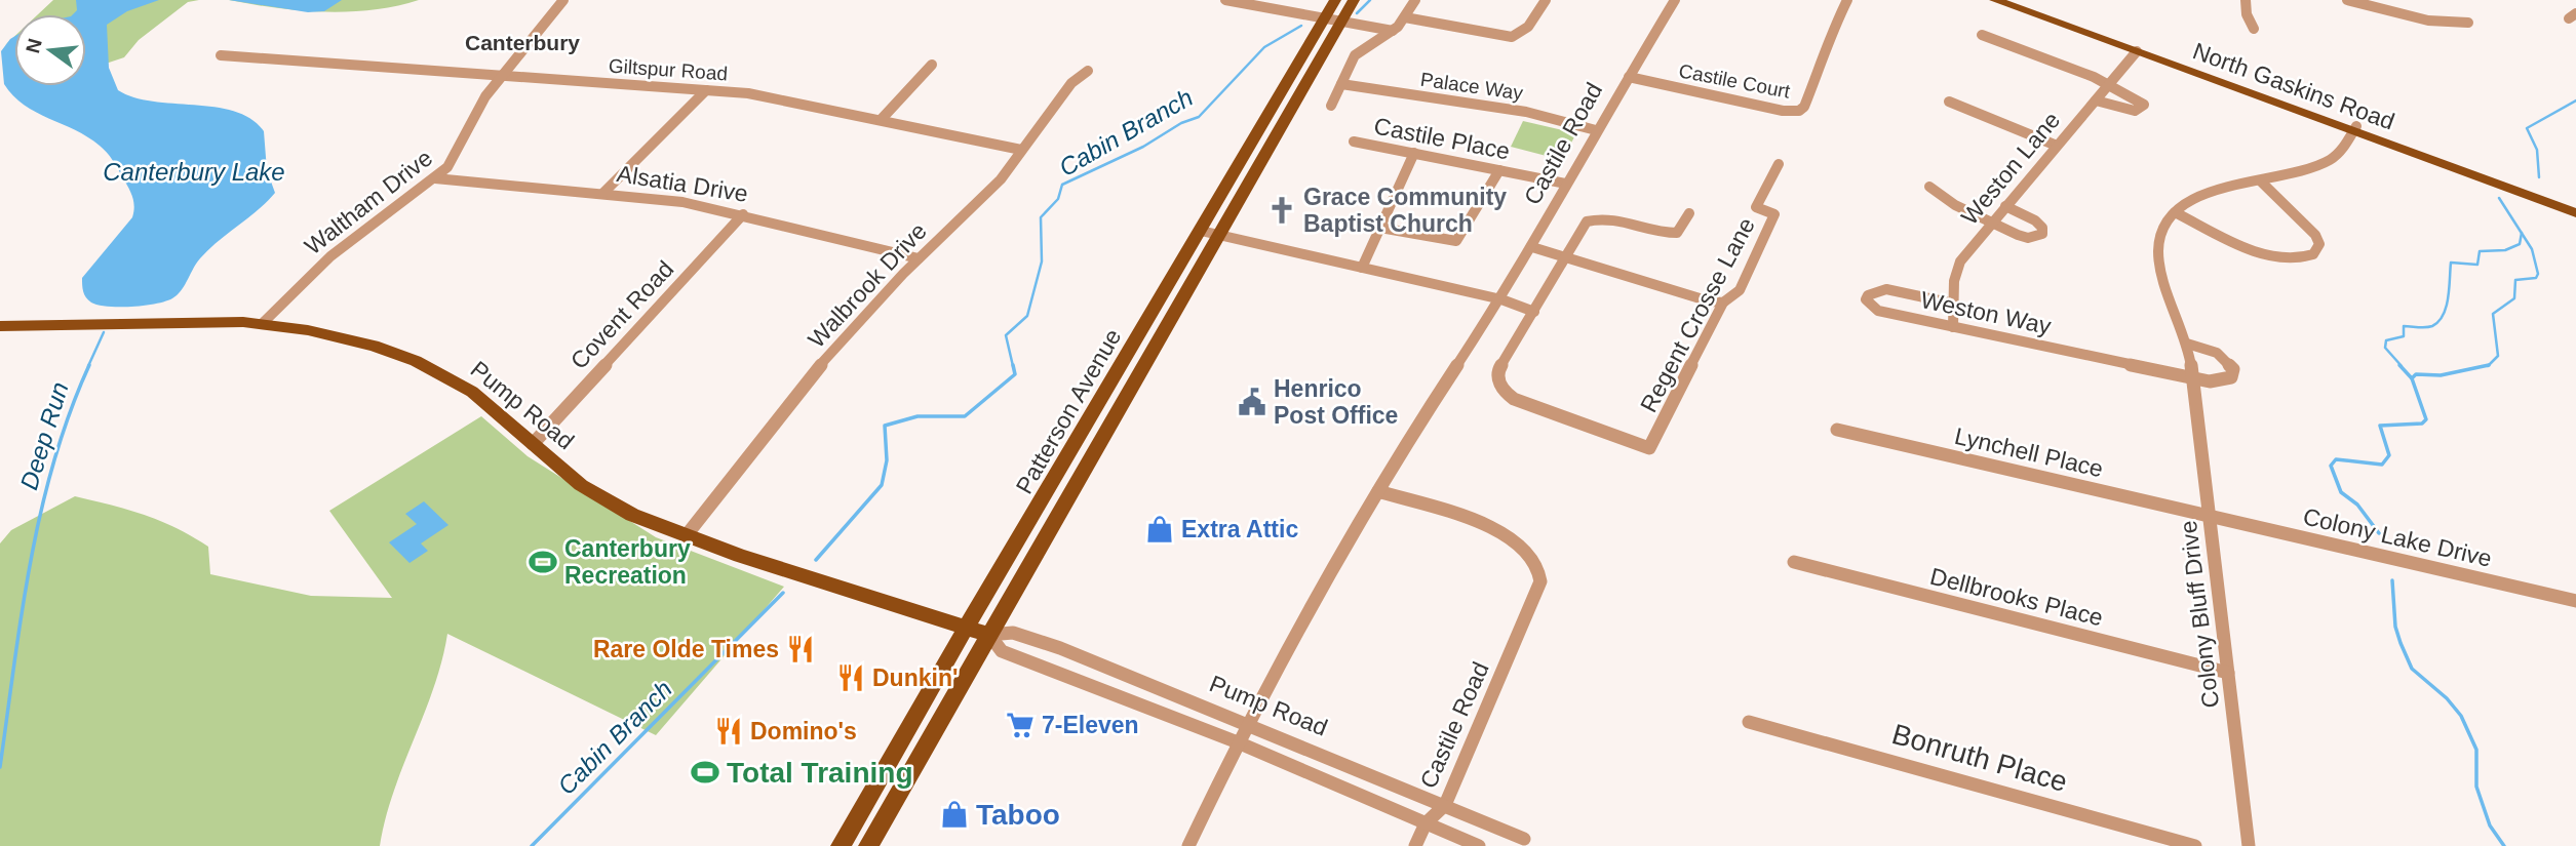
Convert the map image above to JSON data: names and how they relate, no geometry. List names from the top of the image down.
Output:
{
  "streets": {
    "main road": ["North Gaskins Road", "Pump Road", "Patterson Avenue"],
    "street": [
      "Giltspur Road",
      "Castile Court",
      "Palace Way",
      "Castile Place",
      "Castile Road",
      "Weston Lane",
      "Alsatia Drive",
      "Waltham Drive",
      "Walbrook Drive",
      "Weston Way",
      "Covent Road",
      "Regent Crosse Lane",
      "Lynchell Place",
      "Colony Lake Drive",
      "Dellbrooks Place",
      "Colony Bluff Drive",
      "Bonruth Place"
    ]
  },
  "crossings": [
    ["Giltspur Road", "Waltham Drive"],
    ["Giltspur Road", "Walbrook Drive"],
    ["Castile Court", "Castile Road"],
    ["Palace Way", "Castile Road"],
    ["North Gaskins Road", "Weston Lane"],
    ["Castile Place", "Castile Road"],
    ["Castile Road", "Pump Road"],
    ["Weston Lane", "Weston Way"],
    ["Alsatia Drive", "Waltham Drive"],
    ["Alsatia Drive", "Walbrook Drive"],
    ["Alsatia Drive", "Covent Road"],
    ["Waltham Drive", "Pump Road"],
    ["Walbrook Drive", "Pump Road"],
    ["Weston Way", "Colony Bluff Drive"],
    ["Covent Road", "Pump Road"],
    ["Pump Road", "Patterson Avenue"],
    ["Lynchell Place", "Colony Lake Drive"],
    ["Lynchell Place", "Colony Bluff Drive"],
    ["Colony Lake Drive", "Colony Bluff Drive"],
    ["Dellbrooks Place", "Colony Bluff Drive"]
  ],
  "districts": ["Canterbury"],
  "water": ["Cabin Branch", "Canterbury Lake", "Deep Run"],
  "places": {
    "church": ["Grace Community Baptist Church"],
    "public building": ["Henrico Post Office"],
    "shop": ["Extra Attic", "Taboo"],
    "sports": ["Canterbury Recreation", "Total Training"],
    "restaurant": ["Rare Olde Times", "Dunkin'", "Domino's"],
    "supermarket": ["7-Eleven"]
  },
  "north": "left"
}
